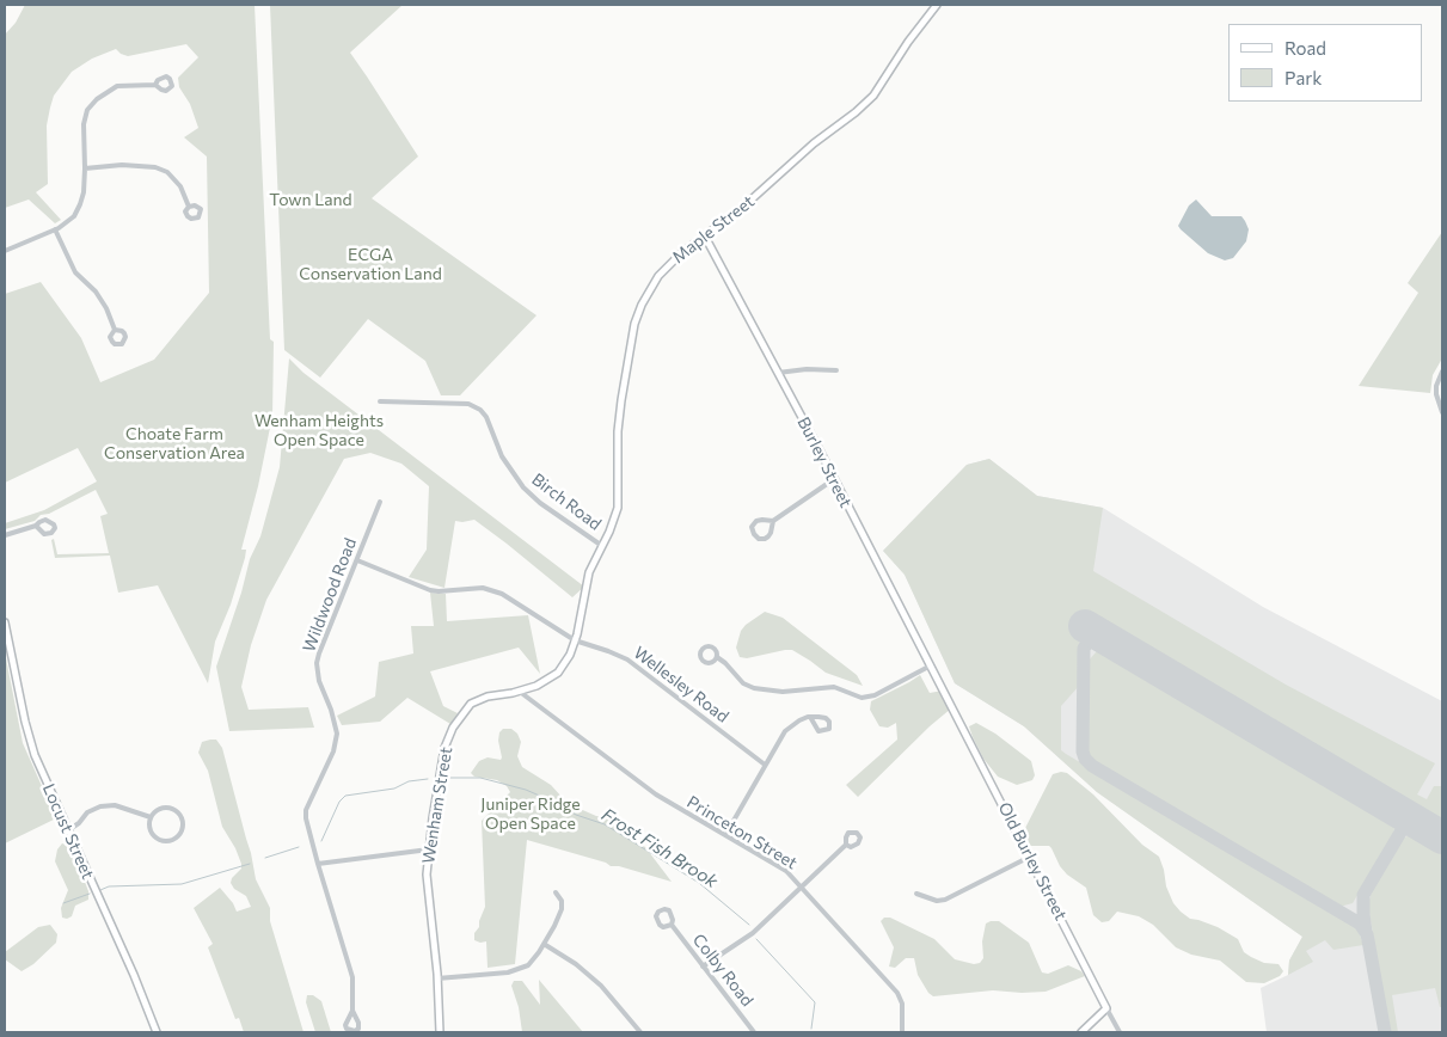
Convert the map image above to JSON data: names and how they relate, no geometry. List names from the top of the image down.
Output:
{
  "streets": {
    "main road": [
      "Maple Street",
      "Burley Street",
      "Wenham Street",
      "Locust Street",
      "Old Burley Street"
    ],
    "street": [
      "Birch Road",
      "Wildwood Road",
      "Wellesley Road",
      "Princeton Street",
      "Colby Road"
    ]
  },
  "crossings": [
    ["Maple Street", "Burley Street"],
    ["Maple Street", "Birch Road"],
    ["Maple Street", "Wenham Street"],
    ["Burley Street", "Old Burley Street"],
    ["Wildwood Road", "Wellesley Road"],
    ["Wellesley Road", "Wenham Street"],
    ["Wenham Street", "Princeton Street"]
  ],
  "water": ["Frost Fish Brook"],
  "parks": [
    "Town Land",
    "ECGA Conservation Land",
    "Wenham Heights Open Space",
    "Choate Farm Conservation Area",
    "Juniper Ridge Open Space"
  ],
  "legend": ["Road", "Park"]
}
